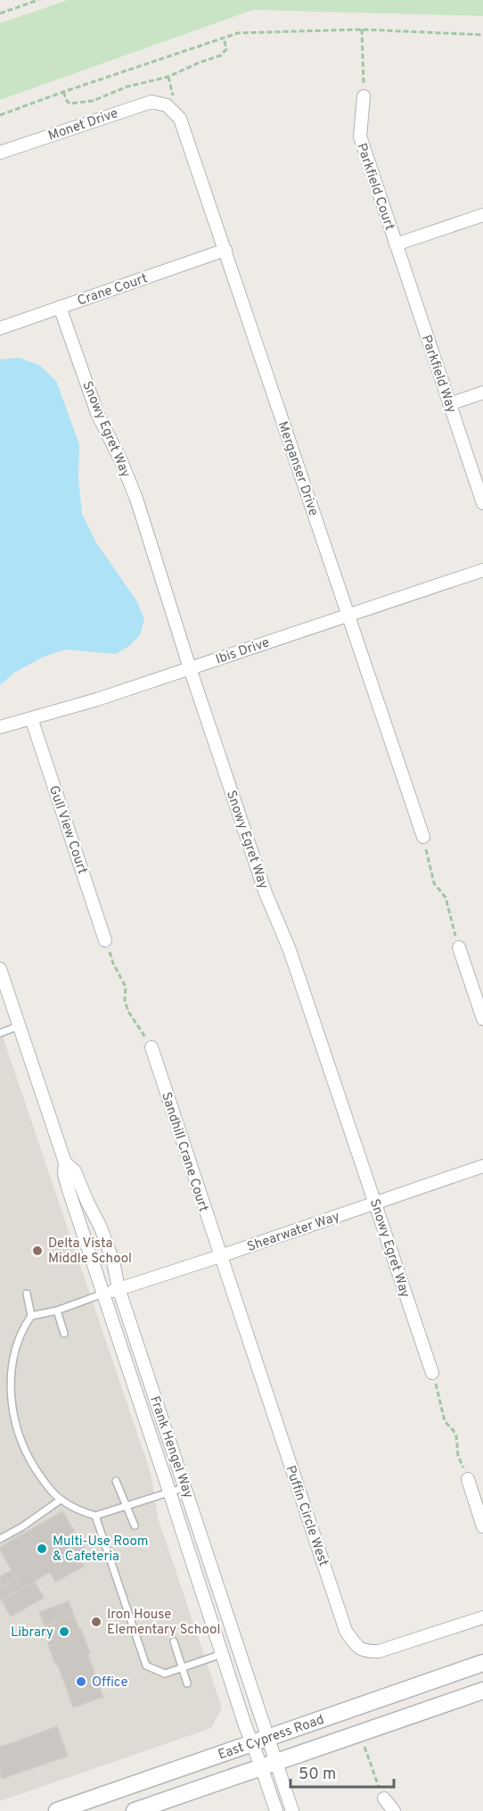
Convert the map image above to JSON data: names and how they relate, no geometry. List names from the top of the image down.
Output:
{
  "streets": {
    "street": [
      "Monet Drive",
      "Parkfield Court",
      "Crane Court",
      "Parkfield Way",
      "Snowy Egret Way",
      "Merganser Drive",
      "Ibis Drive",
      "Gull View Court",
      "Sandhill Crane Court",
      "Shearwater Way",
      "Frank Hengel Way",
      "Puffin Circle West",
      "East Cypress Road"
    ]
  },
  "crossings": [
    ["Monet Drive", "Merganser Drive"],
    ["Parkfield Court", "Parkfield Way"],
    ["Crane Court", "Snowy Egret Way"],
    ["Crane Court", "Merganser Drive"],
    ["Snowy Egret Way", "Ibis Drive"],
    ["Snowy Egret Way", "Shearwater Way"],
    ["Merganser Drive", "Ibis Drive"],
    ["Ibis Drive", "Gull View Court"],
    ["Sandhill Crane Court", "Shearwater Way"],
    ["Sandhill Crane Court", "Puffin Circle West"],
    ["Shearwater Way", "Frank Hengel Way"],
    ["Shearwater Way", "Puffin Circle West"],
    ["Frank Hengel Way", "East Cypress Road"]
  ],
  "places": [
    "Delta Vista Middle School",
    "Multi-Use Room & Cafeteria",
    "Iron House Elementary School",
    "Library",
    "Office"
  ],
  "scale_bar": "50 m"
}
